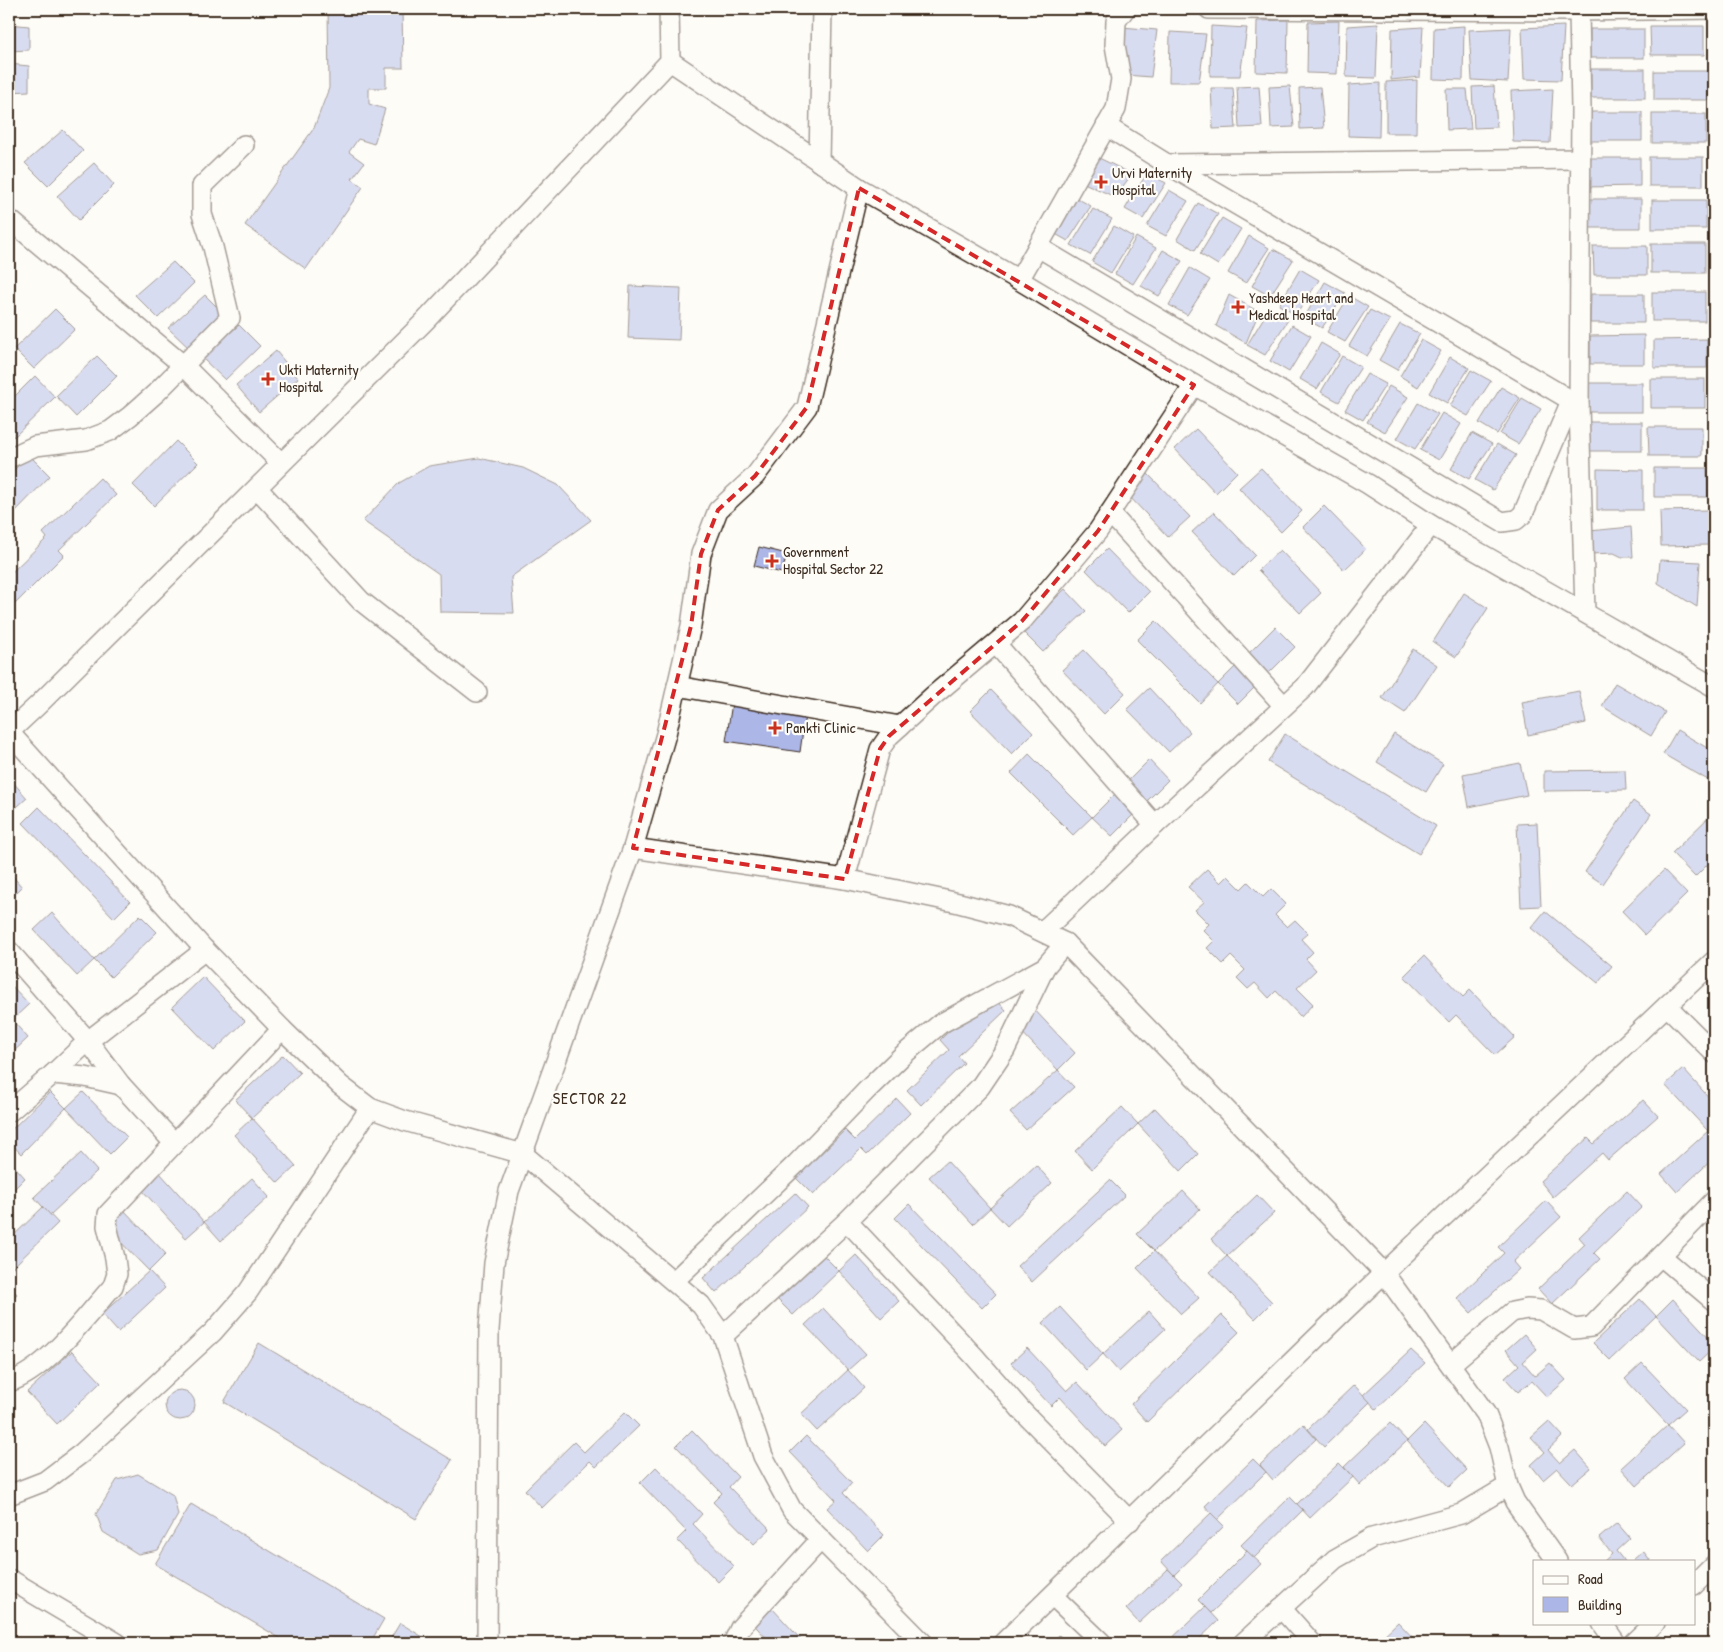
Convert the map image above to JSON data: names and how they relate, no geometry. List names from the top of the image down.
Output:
{
  "districts": ["SECTOR 22"],
  "places": {
    "health": [
      "Urvi Maternity Hospital",
      "Yashdeep Heart and Medical Hospital",
      "Ukti Maternity Hospital",
      "Government Hospital Sector 22",
      "Pankti Clinic"
    ]
  },
  "legend": ["Road", "Building"]
}
